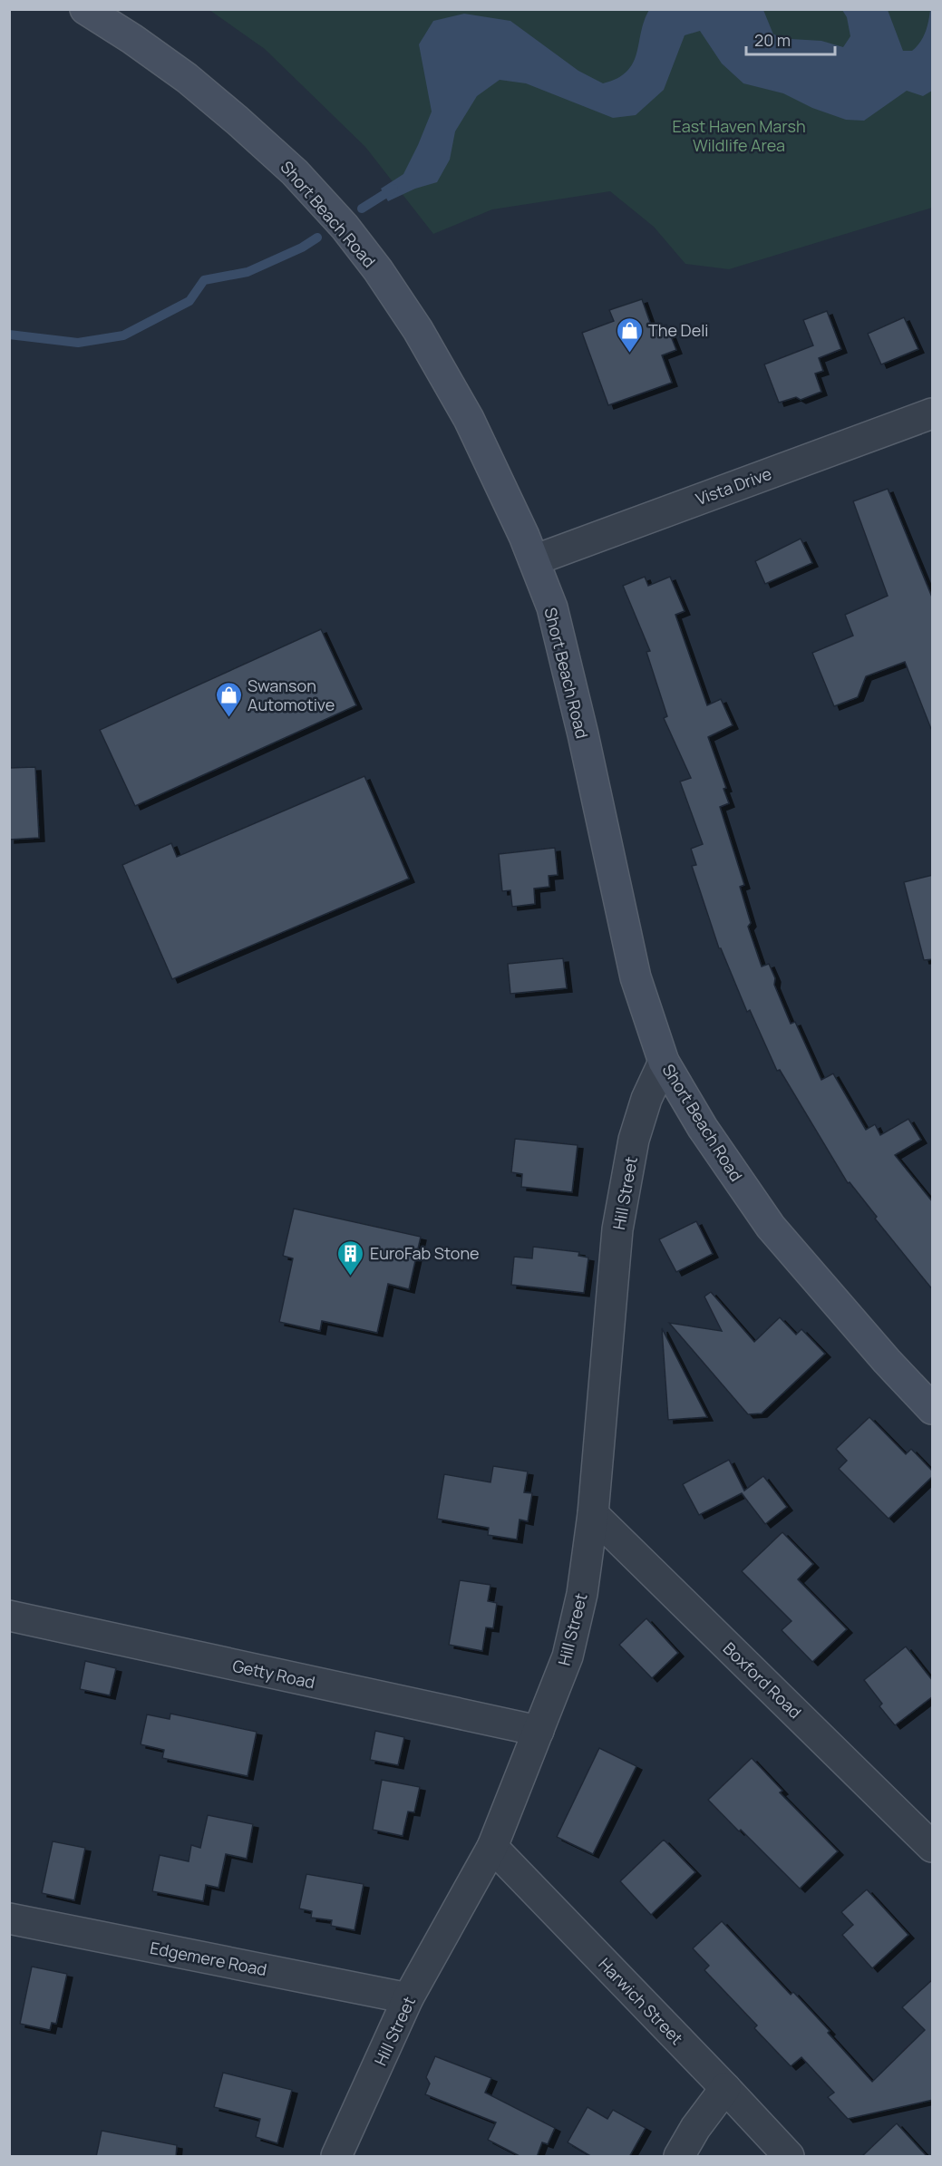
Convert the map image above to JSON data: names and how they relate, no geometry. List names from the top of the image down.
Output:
{
  "streets": {
    "main road": ["Short Beach Road"],
    "street": [
      "Vista Drive",
      "Hill Street",
      "Getty Road",
      "Boxford Road",
      "Edgemere Road",
      "Harwich Street"
    ]
  },
  "crossings": [
    ["Short Beach Road", "Vista Drive"],
    ["Short Beach Road", "Hill Street"],
    ["Hill Street", "Getty Road"],
    ["Hill Street", "Boxford Road"],
    ["Hill Street", "Edgemere Road"],
    ["Hill Street", "Harwich Street"]
  ],
  "parks": ["East Haven Marsh Wildlife Area"],
  "places": {
    "shop": ["The Deli", "Swanson Automotive"],
    "building": ["EuroFab Stone"]
  },
  "scale_bar": "20 m"
}
